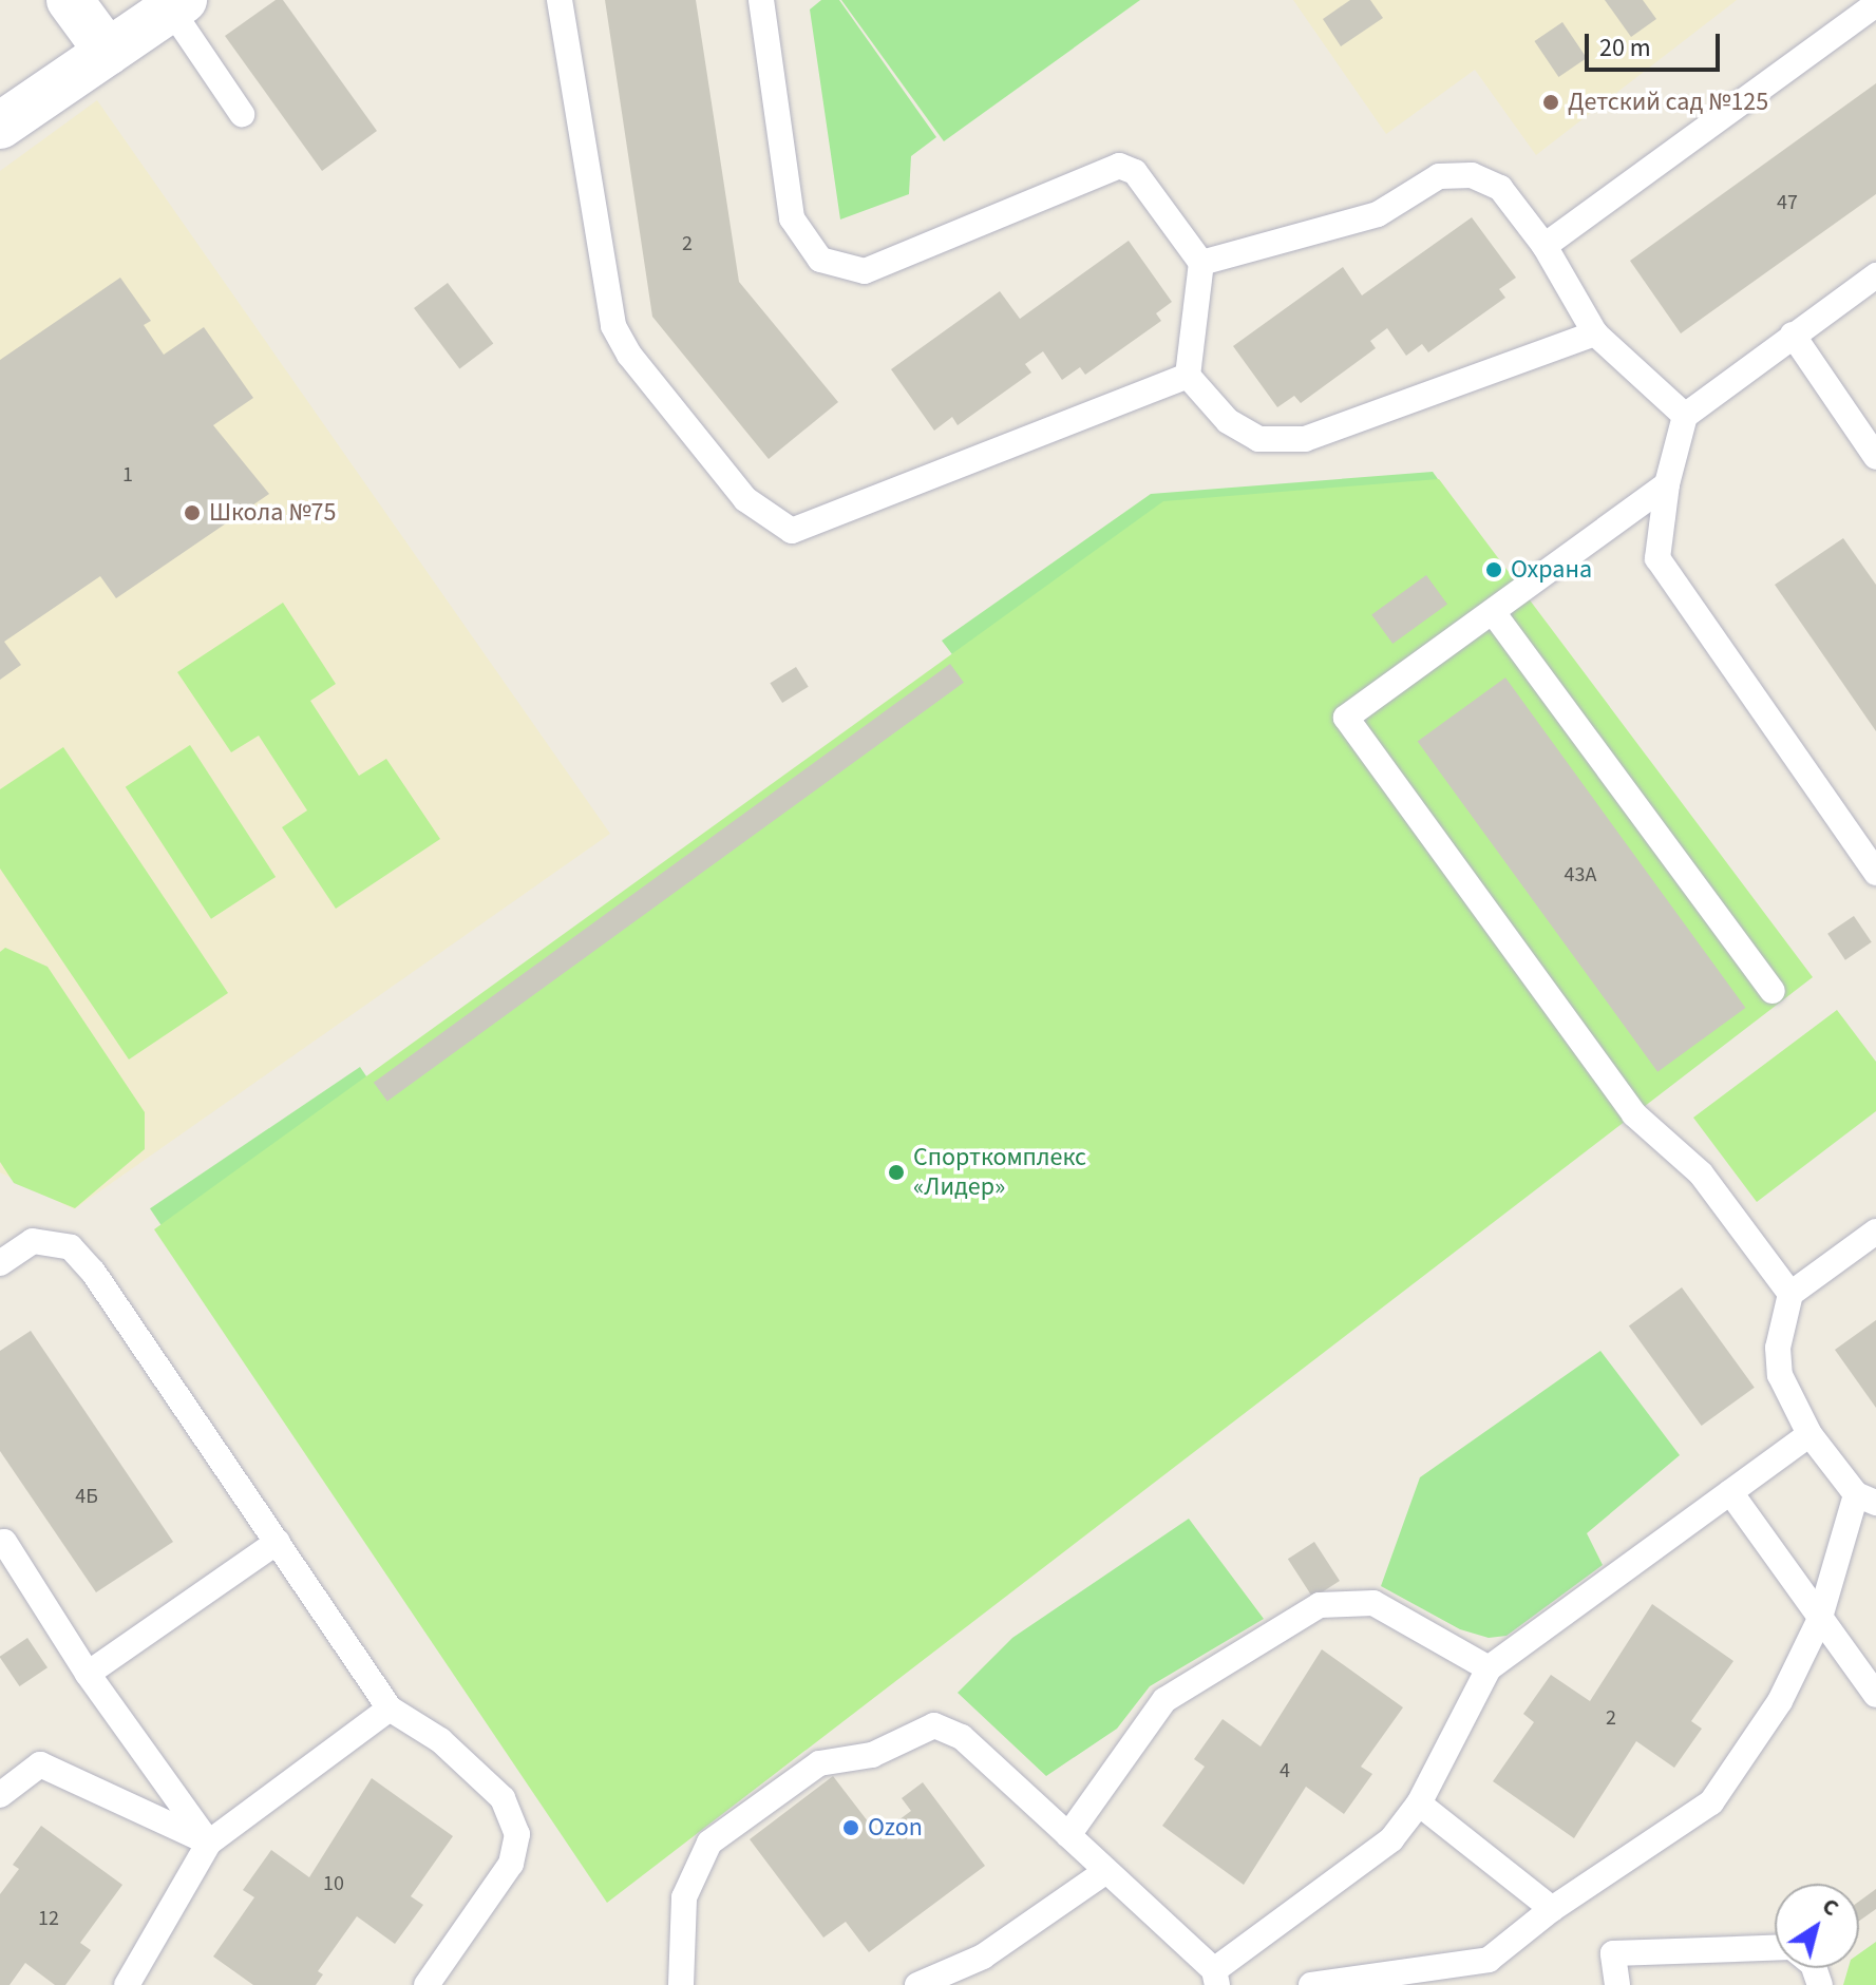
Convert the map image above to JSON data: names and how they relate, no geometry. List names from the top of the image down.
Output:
{
  "places": [
    "Детский сад №125",
    "Школа №75",
    "Охрана",
    "Спорткомплекс «Лидер»",
    "Ozon"
  ],
  "house_numbers": [
    "47",
    "2",
    "1",
    "43А",
    "4Б",
    "2",
    "4",
    "10",
    "12"
  ],
  "scale_bar": "20 m",
  "north": "top right"
}
